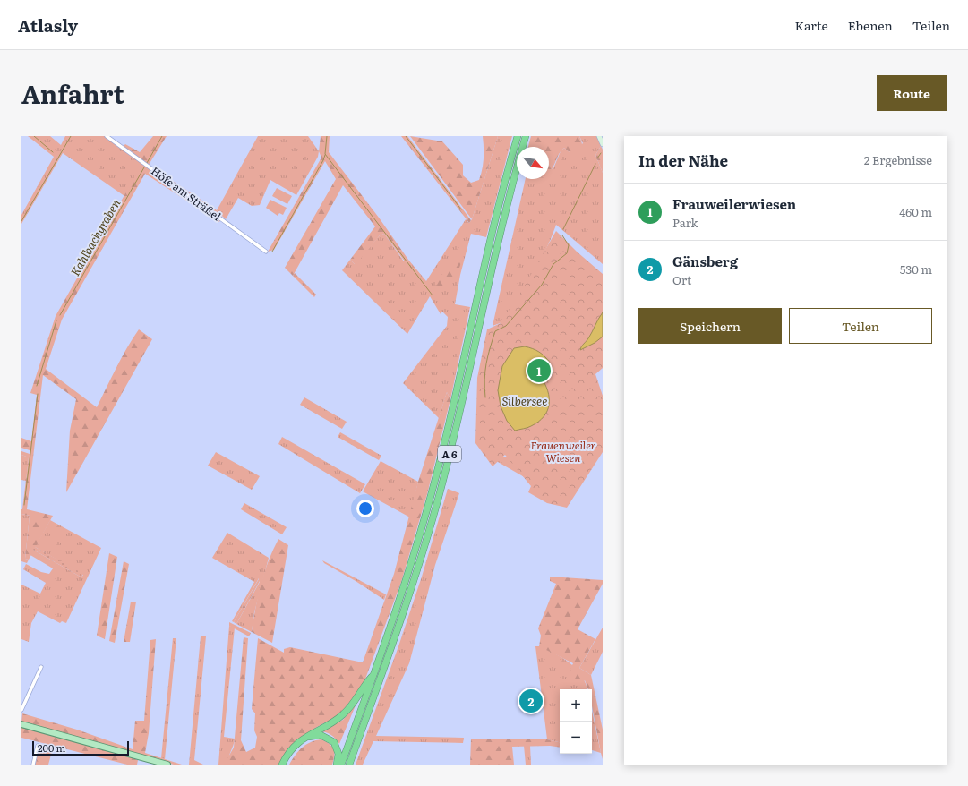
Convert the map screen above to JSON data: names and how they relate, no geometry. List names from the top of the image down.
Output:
{
  "streets": {
    "highway": ["A 6"],
    "street": ["Höfe am Sträßel"]
  },
  "water": ["Kahlbachgraben", "Silbersee"],
  "parks": ["Frauenweiler Wiesen"],
  "scale_bar": "200 m",
  "north": "bottom right",
  "page": {
    "header": "Atlasly",
    "nav": ["Karte", "Ebenen", "Teilen"],
    "title": "Anfahrt",
    "buttons": [
      "Route",
      ["Speichern", "Teilen"]
    ],
    "heading": ["In der Nähe", "2 Ergebnisse"],
    "list": [
      {
        "mark": "1",
        "name": "Frauweilerwiesen",
        "note": "Park",
        "value": "460 m"
      },
      {
        "mark": "2",
        "name": "Gänsberg",
        "note": "Ort",
        "value": "530 m"
      }
    ],
    "pins": ["1", "2"],
    "map_buttons": ["+", "−"],
    "scale": "200 m"
  }
}
